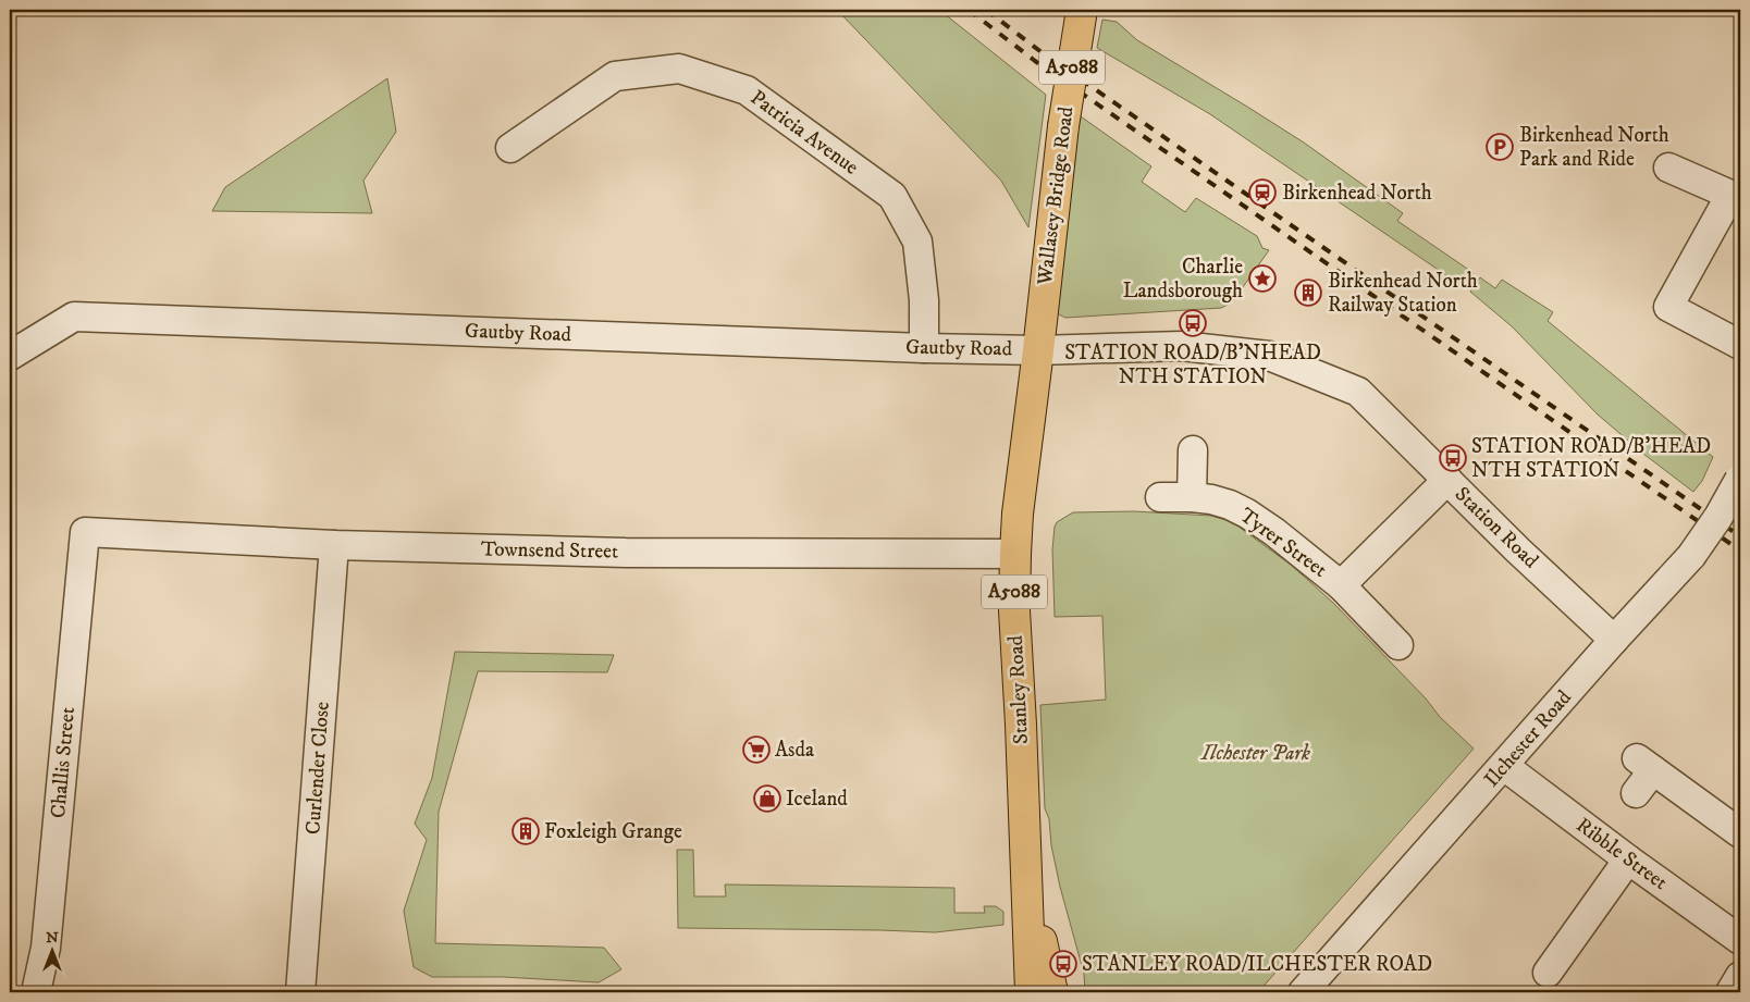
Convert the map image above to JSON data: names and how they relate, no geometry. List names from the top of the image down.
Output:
{
  "streets": {
    "main road": ["A5088", "Wallasey Bridge Road", "Stanley Road"],
    "street": [
      "Patricia Avenue",
      "Gautby Road",
      "Station Road",
      "Tyrer Street",
      "Townsend Street",
      "Ilchester Road",
      "Challis Street",
      "Curlender Close",
      "Ribble Street"
    ]
  },
  "crossings": [
    ["Patricia Avenue", "Gautby Road"],
    ["Wallasey Bridge Road", "Gautby Road"],
    ["Wallasey Bridge Road", "Station Road"],
    ["Wallasey Bridge Road", "Stanley Road"],
    ["Gautby Road", "Station Road"],
    ["Gautby Road", "Stanley Road"],
    ["Station Road", "Tyrer Street"],
    ["Station Road", "Stanley Road"],
    ["Station Road", "Ilchester Road"],
    ["Townsend Street", "Stanley Road"],
    ["Townsend Street", "Challis Street"],
    ["Townsend Street", "Curlender Close"],
    ["Ilchester Road", "Ribble Street"]
  ],
  "parks": ["Ilchester Park"],
  "places": {
    "parking": ["Birkenhead North Park and Ride"],
    "station": ["Birkenhead North"],
    "place": ["Charlie Landsborough"],
    "building": ["Birkenhead North Railway Station", "Foxleigh Grange"],
    "bus stop": ["STATION ROAD/B'NHEAD NTH STATION", "STATION ROAD/B'HEAD NTH STATION", "STANLEY ROAD/ILCHESTER ROAD"],
    "supermarket": ["Asda"],
    "shop": ["Iceland"]
  },
  "north": "top"
}
